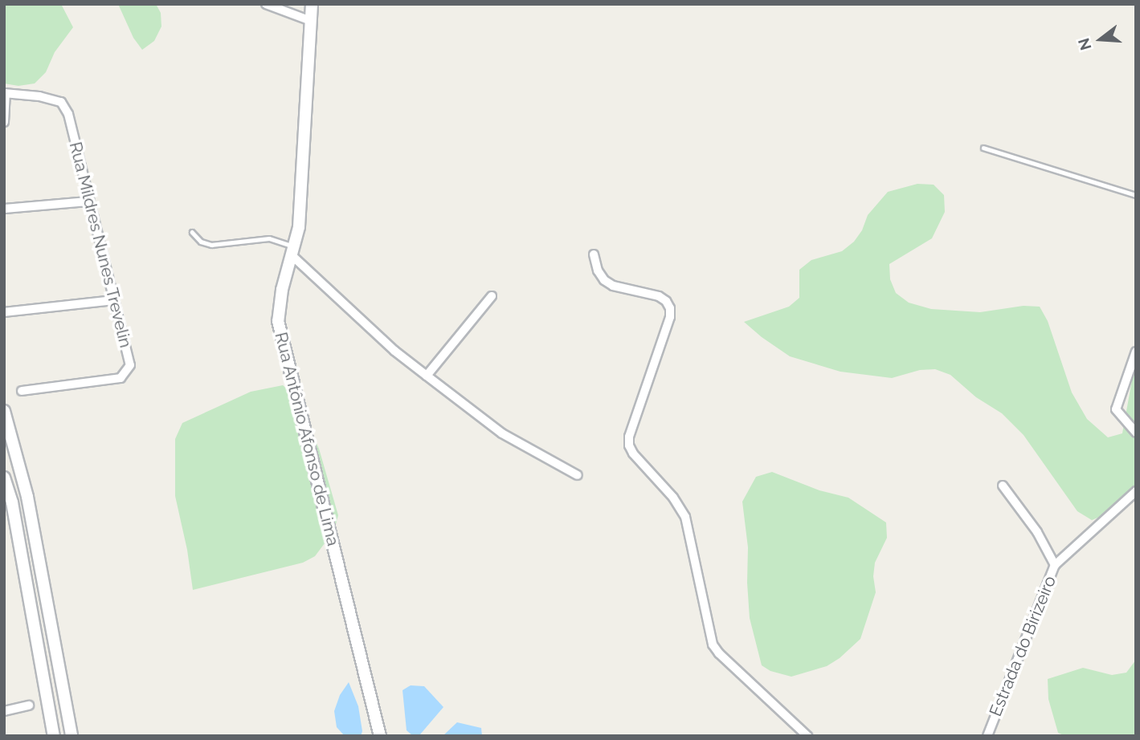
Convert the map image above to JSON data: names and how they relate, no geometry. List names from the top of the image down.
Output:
{
  "streets": {
    "main road": ["Rua Antônio Afonso de Lima"],
    "street": ["Rua Mildres Nunes Trevelin", "Estrada do Birizeiro"]
  },
  "north": "left"
}
